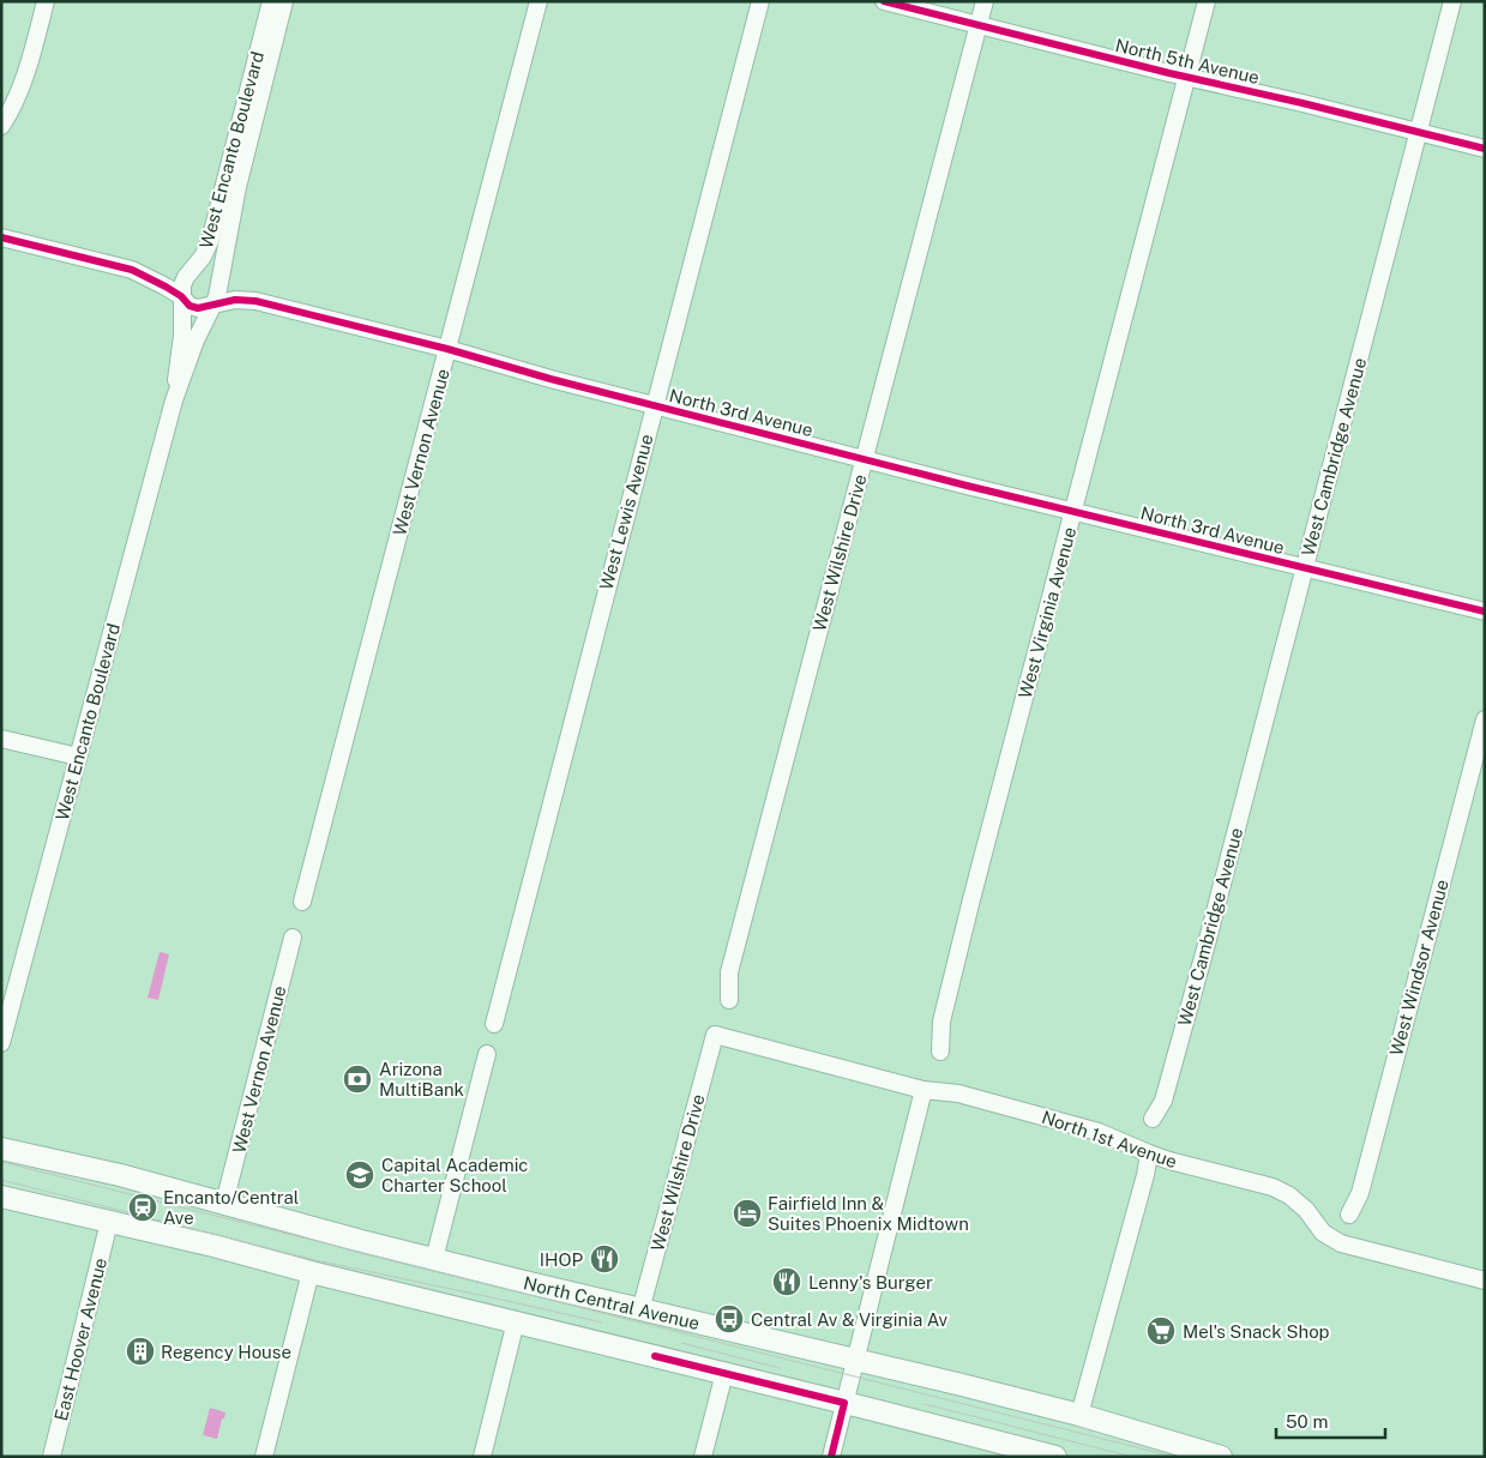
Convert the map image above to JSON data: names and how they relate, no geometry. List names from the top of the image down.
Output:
{
  "streets": {
    "main road": ["North Central Avenue"],
    "street": [
      "North 5th Avenue",
      "West Encanto Boulevard",
      "North 3rd Avenue",
      "West Vernon Avenue",
      "West Cambridge Avenue",
      "West Lewis Avenue",
      "West Wilshire Drive",
      "West Virginia Avenue",
      "West Windsor Avenue",
      "North 1st Avenue",
      "East Hoover Avenue"
    ]
  },
  "crossings": [
    ["North 5th Avenue", "West Cambridge Avenue"],
    ["North 5th Avenue", "West Wilshire Drive"],
    ["North 5th Avenue", "West Virginia Avenue"],
    ["West Encanto Boulevard", "North 3rd Avenue"],
    ["North 3rd Avenue", "West Vernon Avenue"],
    ["North 3rd Avenue", "West Cambridge Avenue"],
    ["North 3rd Avenue", "West Lewis Avenue"],
    ["North 3rd Avenue", "West Wilshire Drive"],
    ["North 3rd Avenue", "West Virginia Avenue"],
    ["West Vernon Avenue", "North Central Avenue"],
    ["West Wilshire Drive", "North 1st Avenue"],
    ["West Wilshire Drive", "North Central Avenue"]
  ],
  "places": {
    "bank": ["Arizona MultiBank"],
    "school or university": ["Capital Academic Charter School"],
    "station": ["Encanto/Central Ave"],
    "hotel": ["Fairfield Inn & Suites Phoenix Midtown"],
    "restaurant": ["IHOP", "Lenny's Burger"],
    "bus stop": ["Central Av & Virginia Av"],
    "supermarket": ["Mel's Snack Shop"],
    "building": ["Regency House"]
  },
  "scale_bar": "50 m"
}
